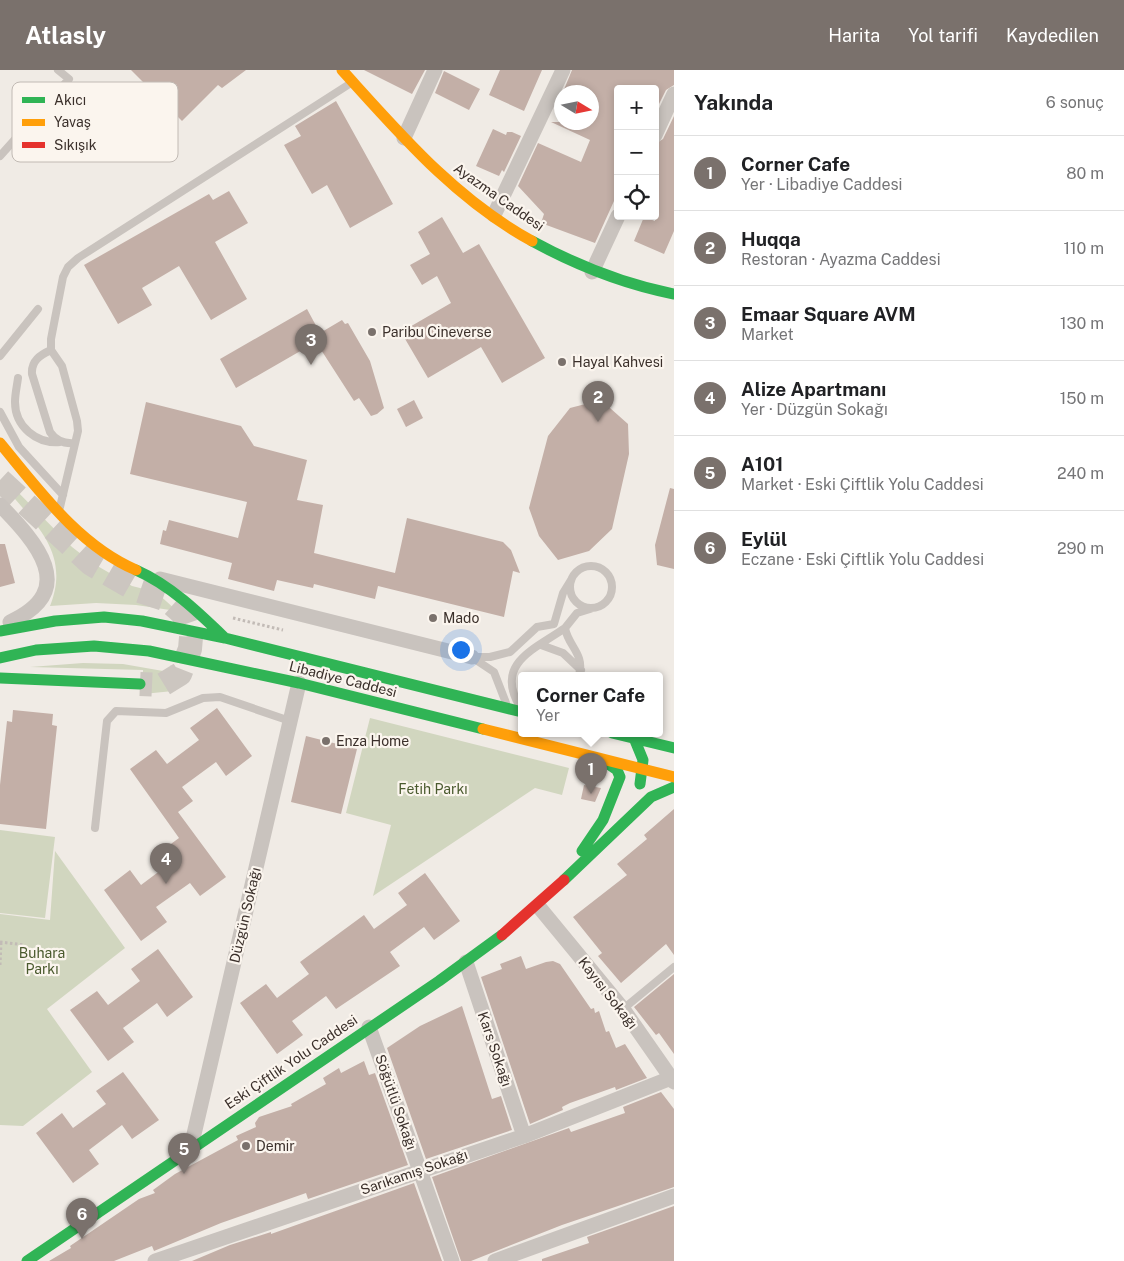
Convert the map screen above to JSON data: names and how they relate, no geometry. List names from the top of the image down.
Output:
{
  "streets": {
    "main road": ["Ayazma Caddesi", "Libadiye Caddesi", "Eski Çiftlik Yolu Caddesi"],
    "street": [
      "Düzgün Sokağı",
      "Kayısı Sokağı",
      "Kars Sokağı",
      "Söğütlü Sokağı",
      "Sarıkamış Sokağı"
    ]
  },
  "crossings": [
    ["Libadiye Caddesi", "Düzgün Sokağı"],
    ["Düzgün Sokağı", "Eski Çiftlik Yolu Caddesi"],
    ["Kayısı Sokağı", "Eski Çiftlik Yolu Caddesi"],
    ["Kayısı Sokağı", "Sarıkamış Sokağı"],
    ["Kars Sokağı", "Eski Çiftlik Yolu Caddesi"],
    ["Kars Sokağı", "Sarıkamış Sokağı"],
    ["Eski Çiftlik Yolu Caddesi", "Söğütlü Sokağı"],
    ["Söğütlü Sokağı", "Sarıkamış Sokağı"]
  ],
  "parks": ["Fetih Parkı", "Buhara Parkı"],
  "places": [
    "Paribu Cineverse",
    "Hayal Kahvesi",
    "Mado",
    "Enza Home",
    "Demir"
  ],
  "legend": ["Akıcı", "Yavaş", "Sıkışık"],
  "north": "right",
  "page": {
    "header": "Atlasly",
    "nav": ["Harita", "Yol tarifi", "Kaydedilen"],
    "heading": ["Yakında", "6 sonuç"],
    "map_buttons": ["+", "−"],
    "list": [
      {
        "mark": "1",
        "name": "Corner Cafe",
        "note": "Yer · Libadiye Caddesi",
        "value": "80 m"
      },
      {
        "mark": "2",
        "name": "Huqqa",
        "note": "Restoran · Ayazma Caddesi",
        "value": "110 m"
      },
      {
        "mark": "3",
        "name": "Emaar Square AVM",
        "note": "Market",
        "value": "130 m"
      },
      {
        "mark": "4",
        "name": "Alize Apartmanı",
        "note": "Yer · Düzgün Sokağı",
        "value": "150 m"
      },
      {
        "mark": "5",
        "name": "A101",
        "note": "Market · Eski Çiftlik Yolu Caddesi",
        "value": "240 m"
      },
      {
        "mark": "6",
        "name": "Eylül",
        "note": "Eczane · Eski Çiftlik Yolu Caddesi",
        "value": "290 m"
      }
    ],
    "pins": [
      "3",
      "2",
      "1",
      "4",
      "5",
      "6"
    ],
    "popup": ["Corner Cafe", "Yer"]
  }
}
